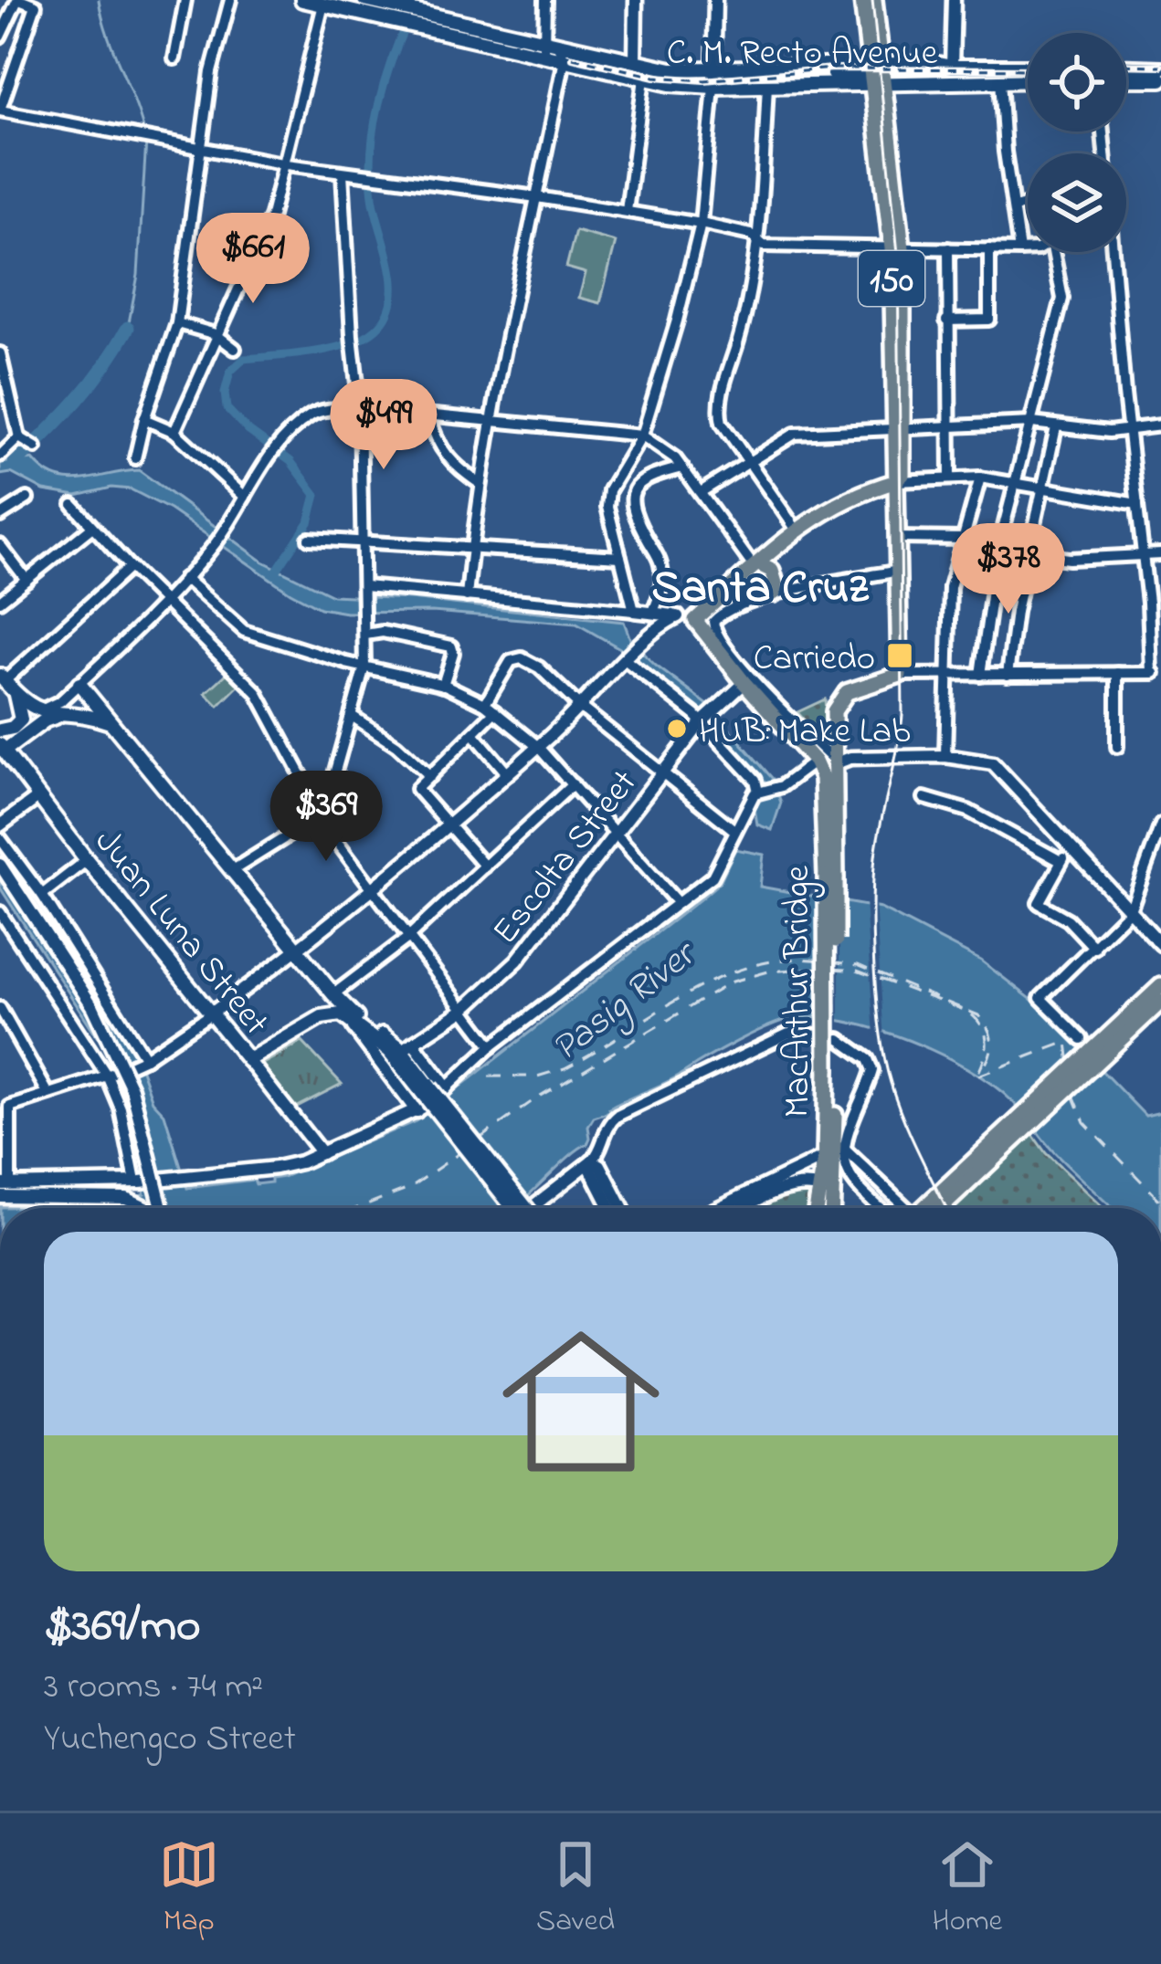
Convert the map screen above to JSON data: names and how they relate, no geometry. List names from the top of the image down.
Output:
{
  "streets": {
    "main road": [
      "C. M. Recto Avenue",
      "150",
      "Juan Luna Street",
      "MacArthur Bridge"
    ],
    "street": ["Escolta Street"]
  },
  "crossings": [
    ["C. M. Recto Avenue", "150"],
    ["150", "MacArthur Bridge"]
  ],
  "districts": ["Santa Cruz"],
  "water": ["Pasig River"],
  "places": {
    "transit": ["Carriedo"],
    "other": ["HUB: Make Lab"]
  },
  "page": {
    "price": [
      "$661",
      "$499",
      "$378",
      "$369"
    ],
    "list": [
      {
        "name": "$369/mo",
        "note": "3 rooms · 74 m² · Yuchengco Street"
      }
    ],
    "tabs": ["Map", "Saved", "Home"]
  }
}
